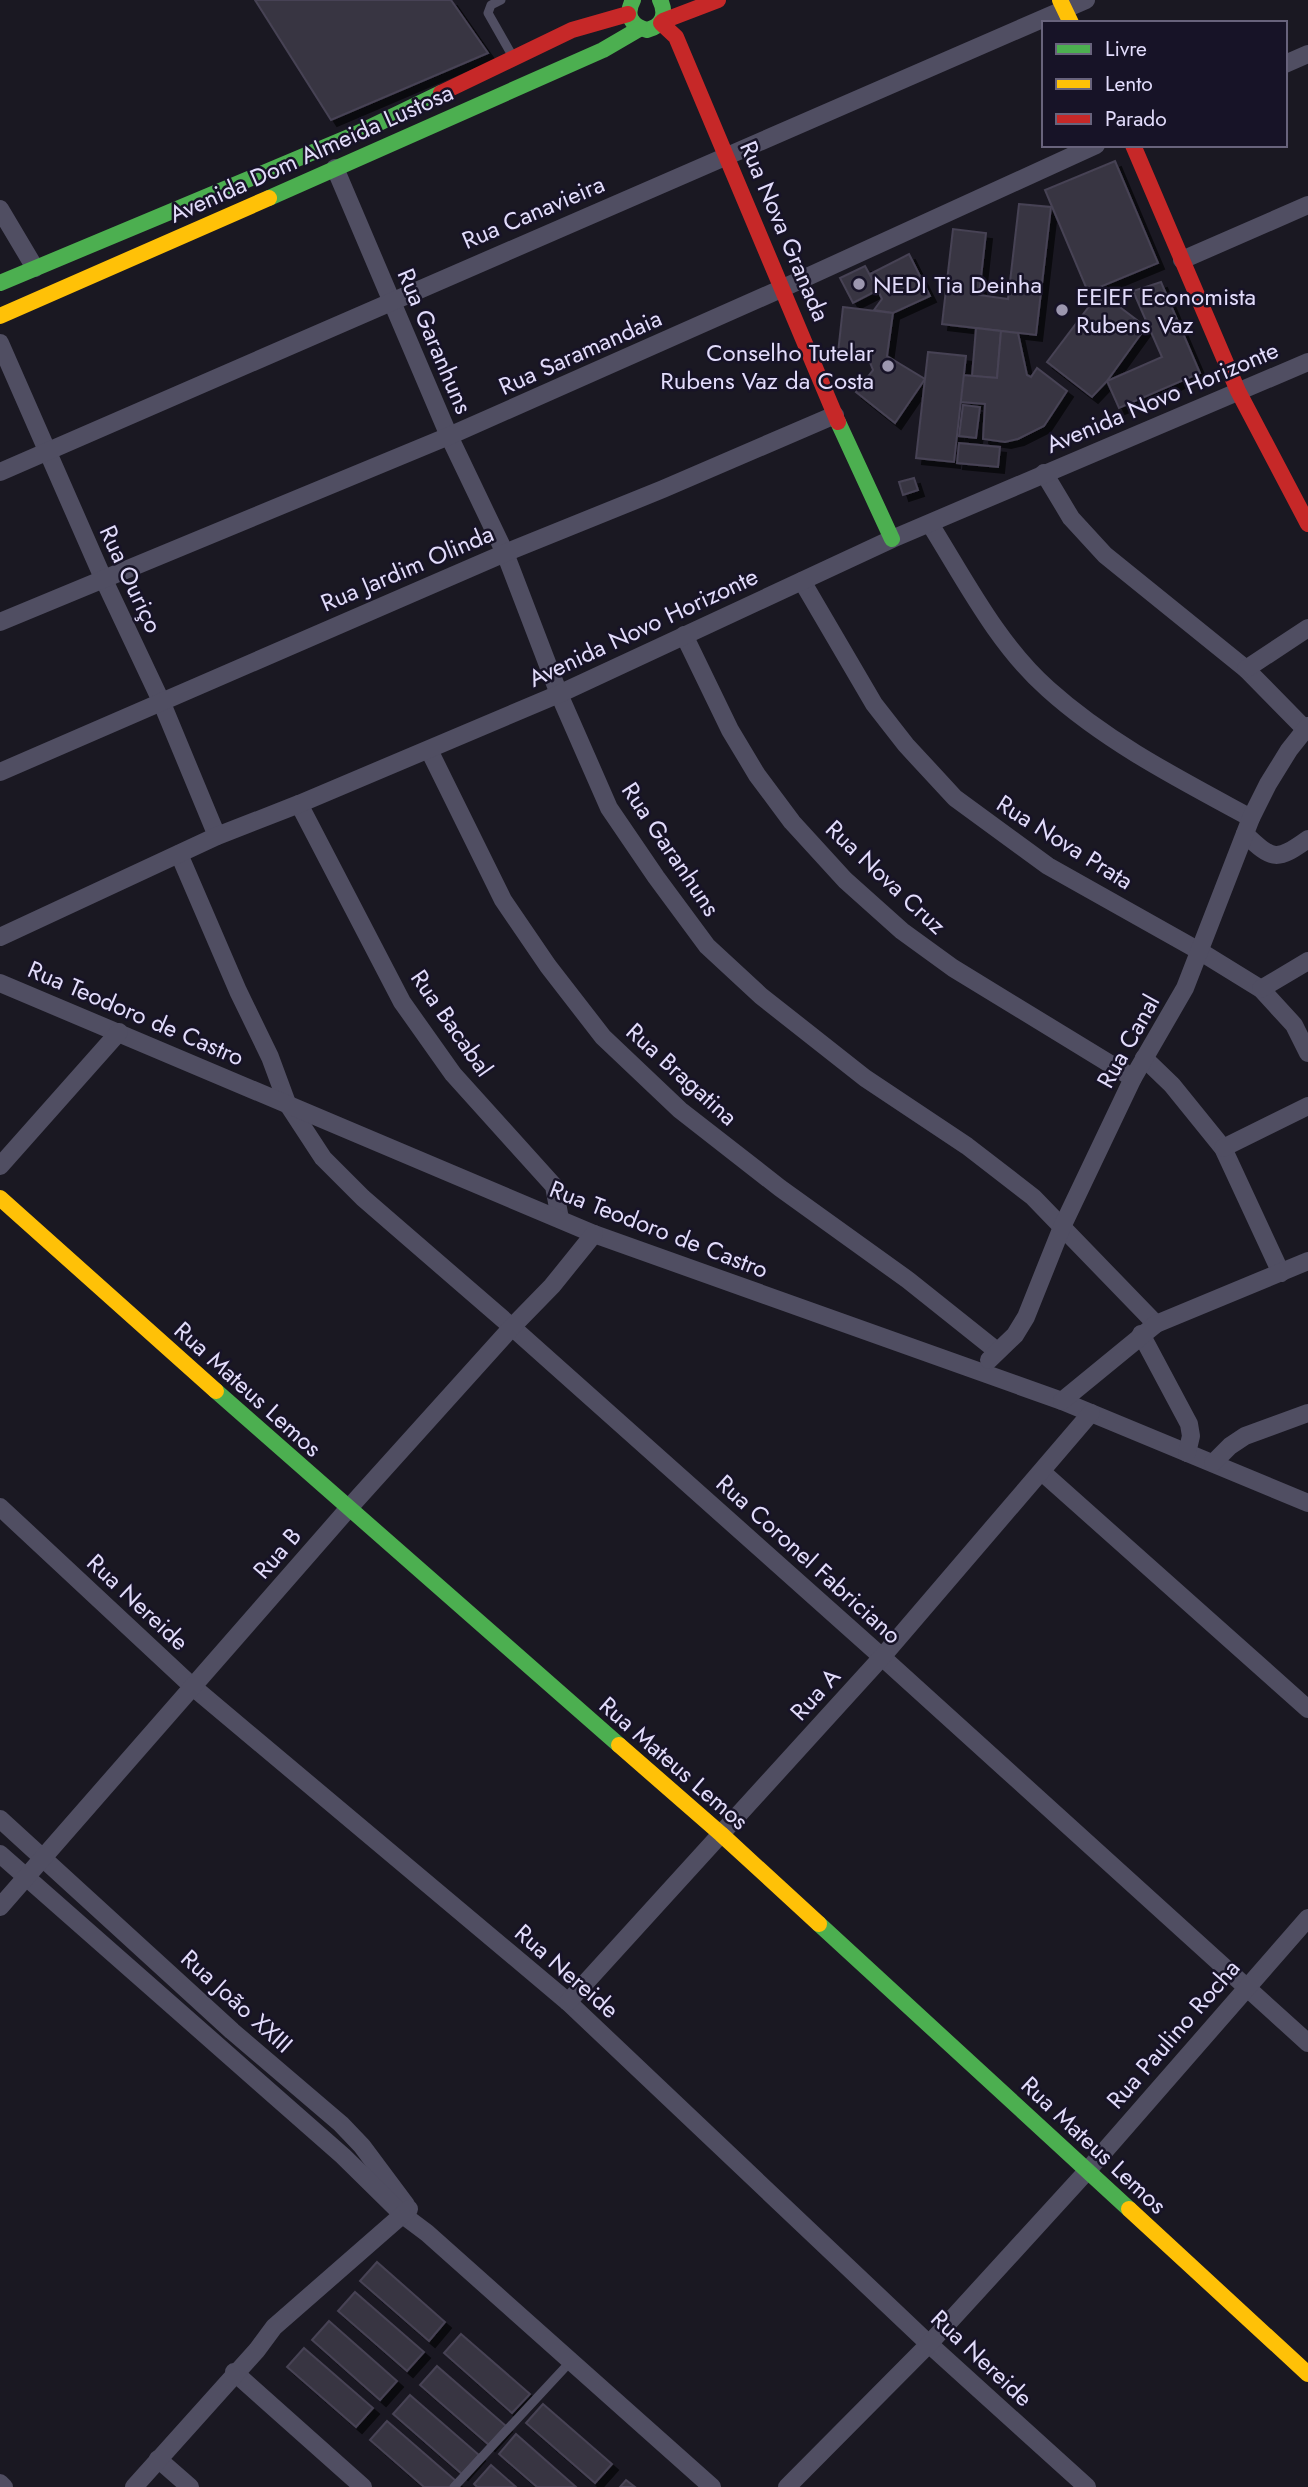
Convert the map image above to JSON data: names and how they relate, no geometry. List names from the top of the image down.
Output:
{
  "streets": {
    "street": [
      "Avenida Dom Almeida Lustosa",
      "Rua Canavieira",
      "Rua Nova Granada",
      "Rua Garanhuns",
      "Rua Saramandaia",
      "Avenida Novo Horizonte",
      "Rua Jardim Olinda",
      "Rua Ouriço",
      "Rua Nova Prata",
      "Rua Nova Cruz",
      "Rua Teodoro de Castro",
      "Rua Bacabal",
      "Rua Canal",
      "Rua Bragatina",
      "Rua Mateus Lemos",
      "Rua B",
      "Rua Coronel Fabriciano",
      "Rua Nereide",
      "Rua A",
      "Rua João XXIII",
      "Rua Paulino Rocha"
    ]
  },
  "crossings": [
    ["Avenida Dom Almeida Lustosa", "Rua Nova Granada"],
    ["Avenida Dom Almeida Lustosa", "Rua Garanhuns"],
    ["Rua Canavieira", "Rua Nova Granada"],
    ["Rua Canavieira", "Rua Garanhuns"],
    ["Rua Canavieira", "Rua Ouriço"],
    ["Rua Nova Granada", "Rua Saramandaia"],
    ["Rua Nova Granada", "Avenida Novo Horizonte"],
    ["Rua Nova Granada", "Rua Jardim Olinda"],
    ["Rua Garanhuns", "Rua Saramandaia"],
    ["Rua Garanhuns", "Avenida Novo Horizonte"],
    ["Rua Garanhuns", "Rua Jardim Olinda"],
    ["Rua Garanhuns", "Rua Teodoro de Castro"],
    ["Rua Garanhuns", "Rua Canal"],
    ["Rua Saramandaia", "Rua Ouriço"],
    ["Avenida Novo Horizonte", "Rua Ouriço"],
    ["Avenida Novo Horizonte", "Rua Nova Prata"],
    ["Avenida Novo Horizonte", "Rua Nova Cruz"],
    ["Avenida Novo Horizonte", "Rua Bacabal"],
    ["Avenida Novo Horizonte", "Rua Bragatina"],
    ["Avenida Novo Horizonte", "Rua Coronel Fabriciano"],
    ["Rua Jardim Olinda", "Rua Ouriço"],
    ["Rua Nova Prata", "Rua Canal"],
    ["Rua Nova Cruz", "Rua Canal"],
    ["Rua Teodoro de Castro", "Rua Bacabal"],
    ["Rua Teodoro de Castro", "Rua Canal"],
    ["Rua Teodoro de Castro", "Rua B"],
    ["Rua Teodoro de Castro", "Rua Coronel Fabriciano"],
    ["Rua Teodoro de Castro", "Rua A"],
    ["Rua Canal", "Rua Bragatina"],
    ["Rua Mateus Lemos", "Rua B"],
    ["Rua Mateus Lemos", "Rua A"],
    ["Rua Mateus Lemos", "Rua Paulino Rocha"],
    ["Rua B", "Rua Coronel Fabriciano"],
    ["Rua B", "Rua Nereide"],
    ["Rua B", "Rua João XXIII"],
    ["Rua Coronel Fabriciano", "Rua A"],
    ["Rua Coronel Fabriciano", "Rua Paulino Rocha"],
    ["Rua Nereide", "Rua A"],
    ["Rua Nereide", "Rua Paulino Rocha"]
  ],
  "places": ["NEDI Tia Deinha", "EEIEF Economista Rubens Vaz", "Conselho Tutelar Rubens Vaz da Costa"],
  "legend": ["Livre", "Lento", "Parado"]
}
